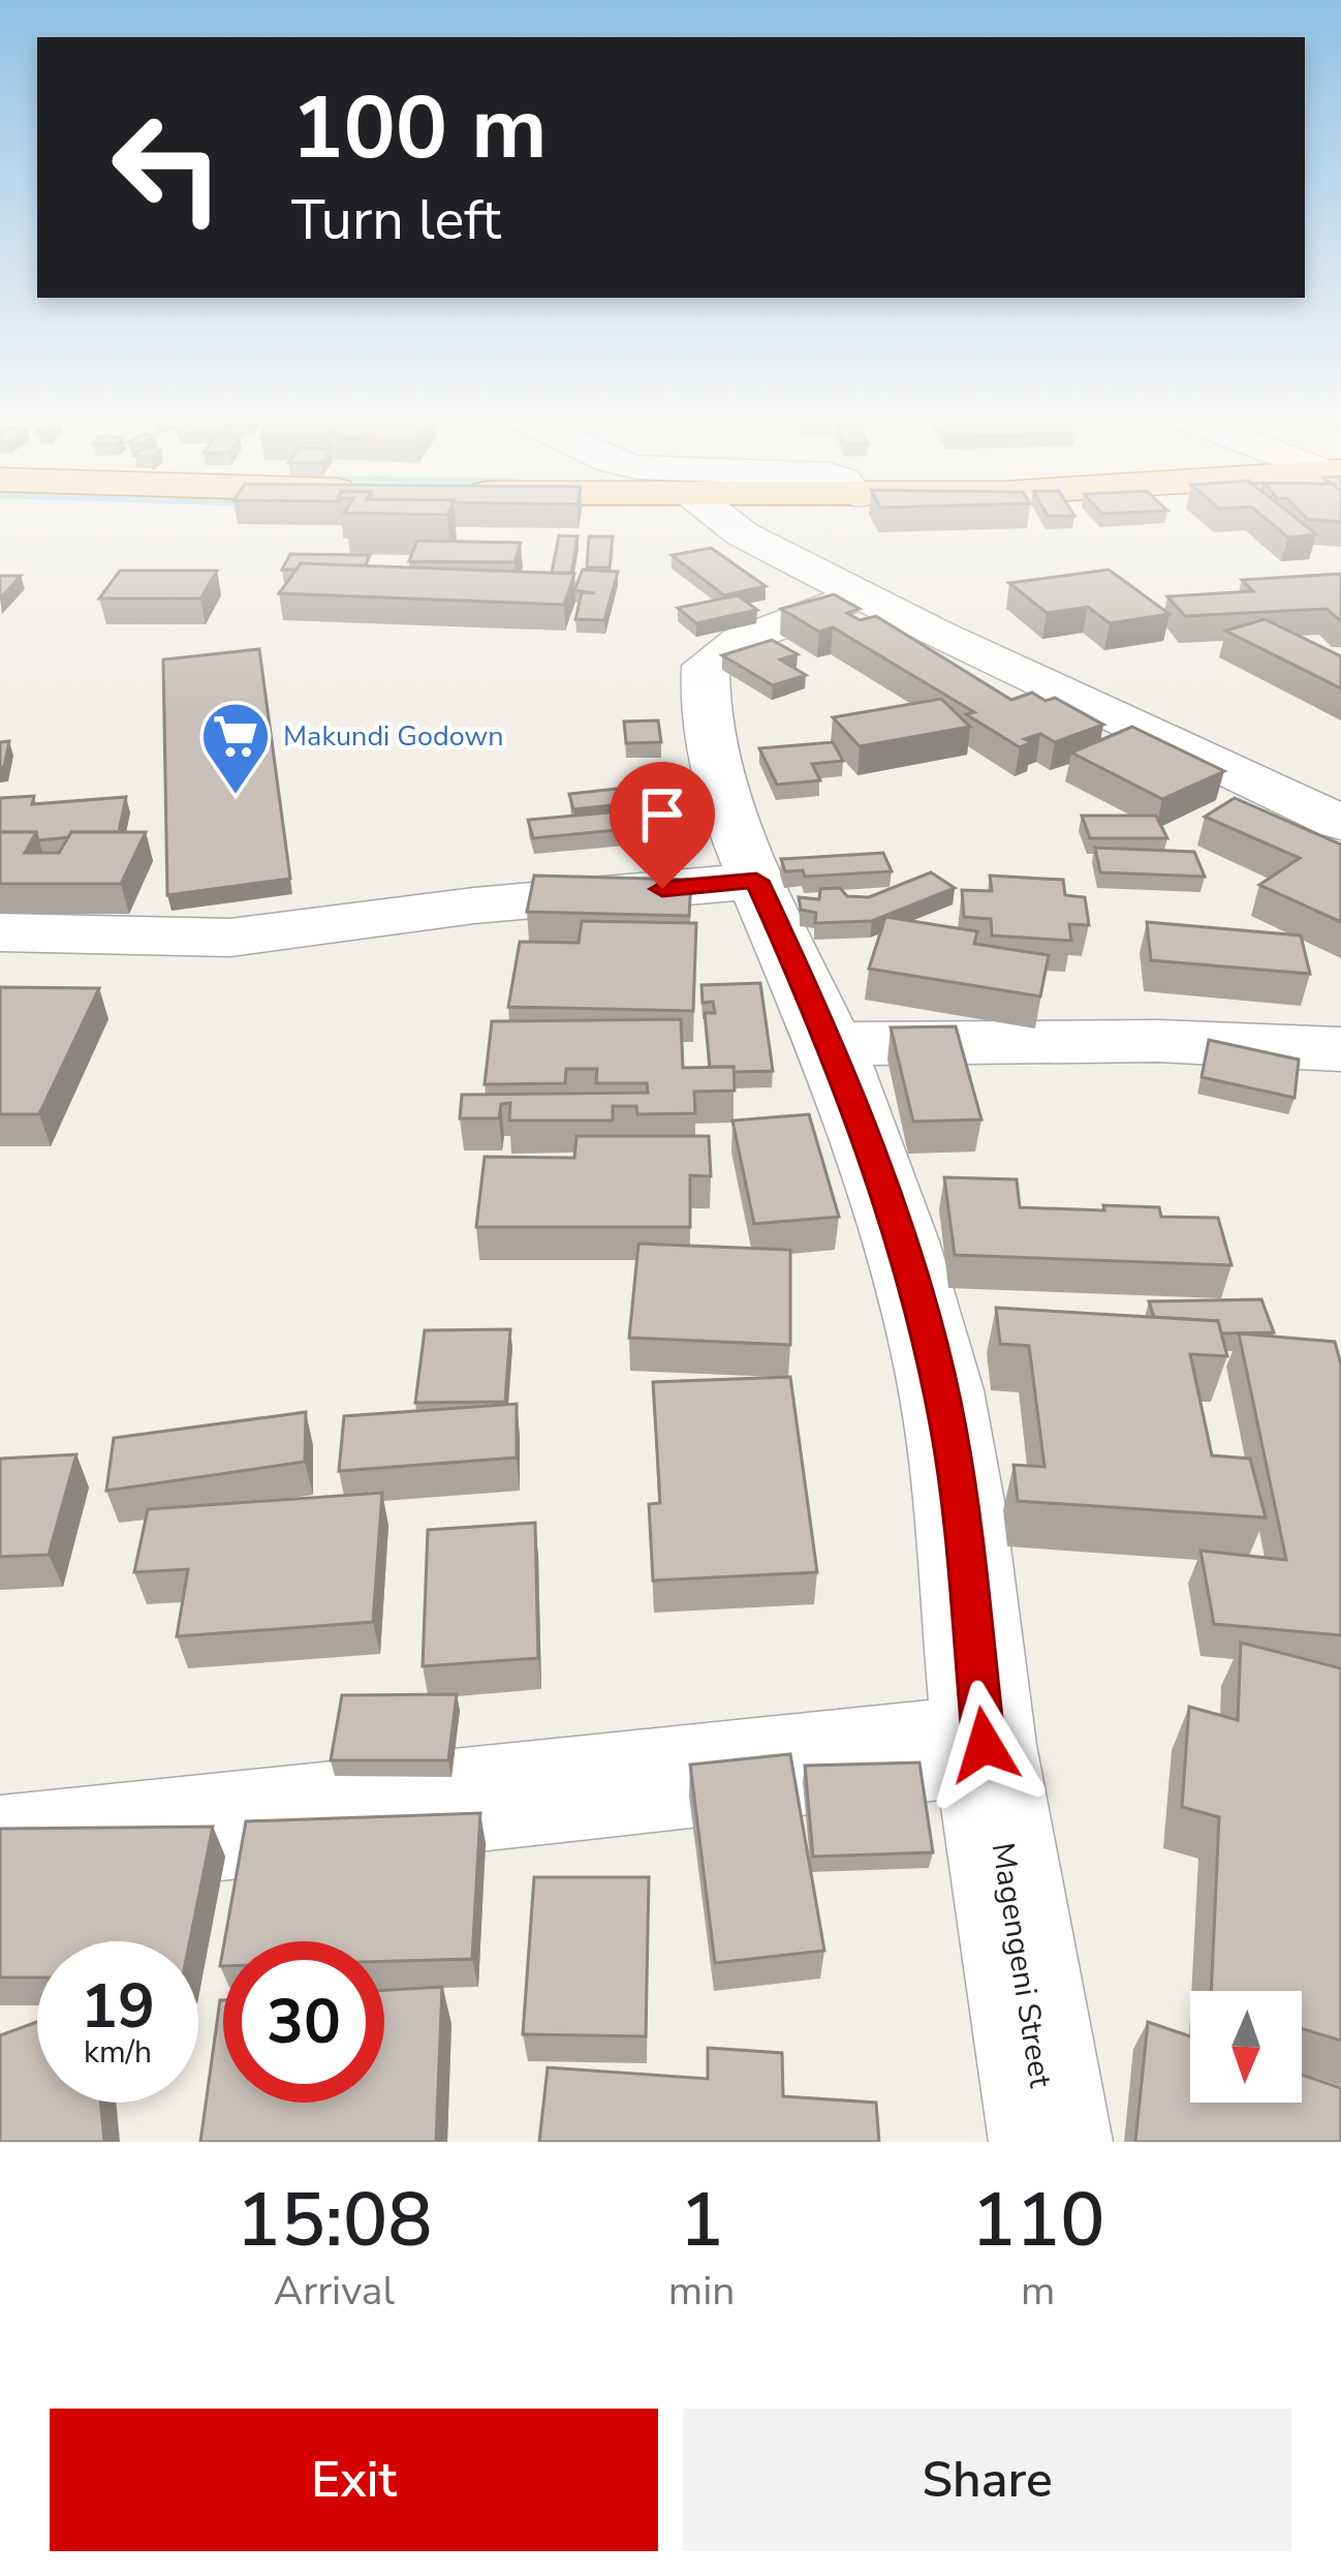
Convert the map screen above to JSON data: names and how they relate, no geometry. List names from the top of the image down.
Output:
{
  "streets": {
    "street": ["Magengeni Street"]
  },
  "places": {
    "supermarket": ["Makundi Godown"]
  },
  "north": "bottom",
  "page": {
    "turn": ["100 m", "Turn left"],
    "speed": "19 km/h",
    "limit": "30",
    "eta": [
      "15:08",
      "Arrival",
      "1",
      "min",
      "110",
      "m"
    ],
    "buttons": ["Exit", "Share"]
  }
}
